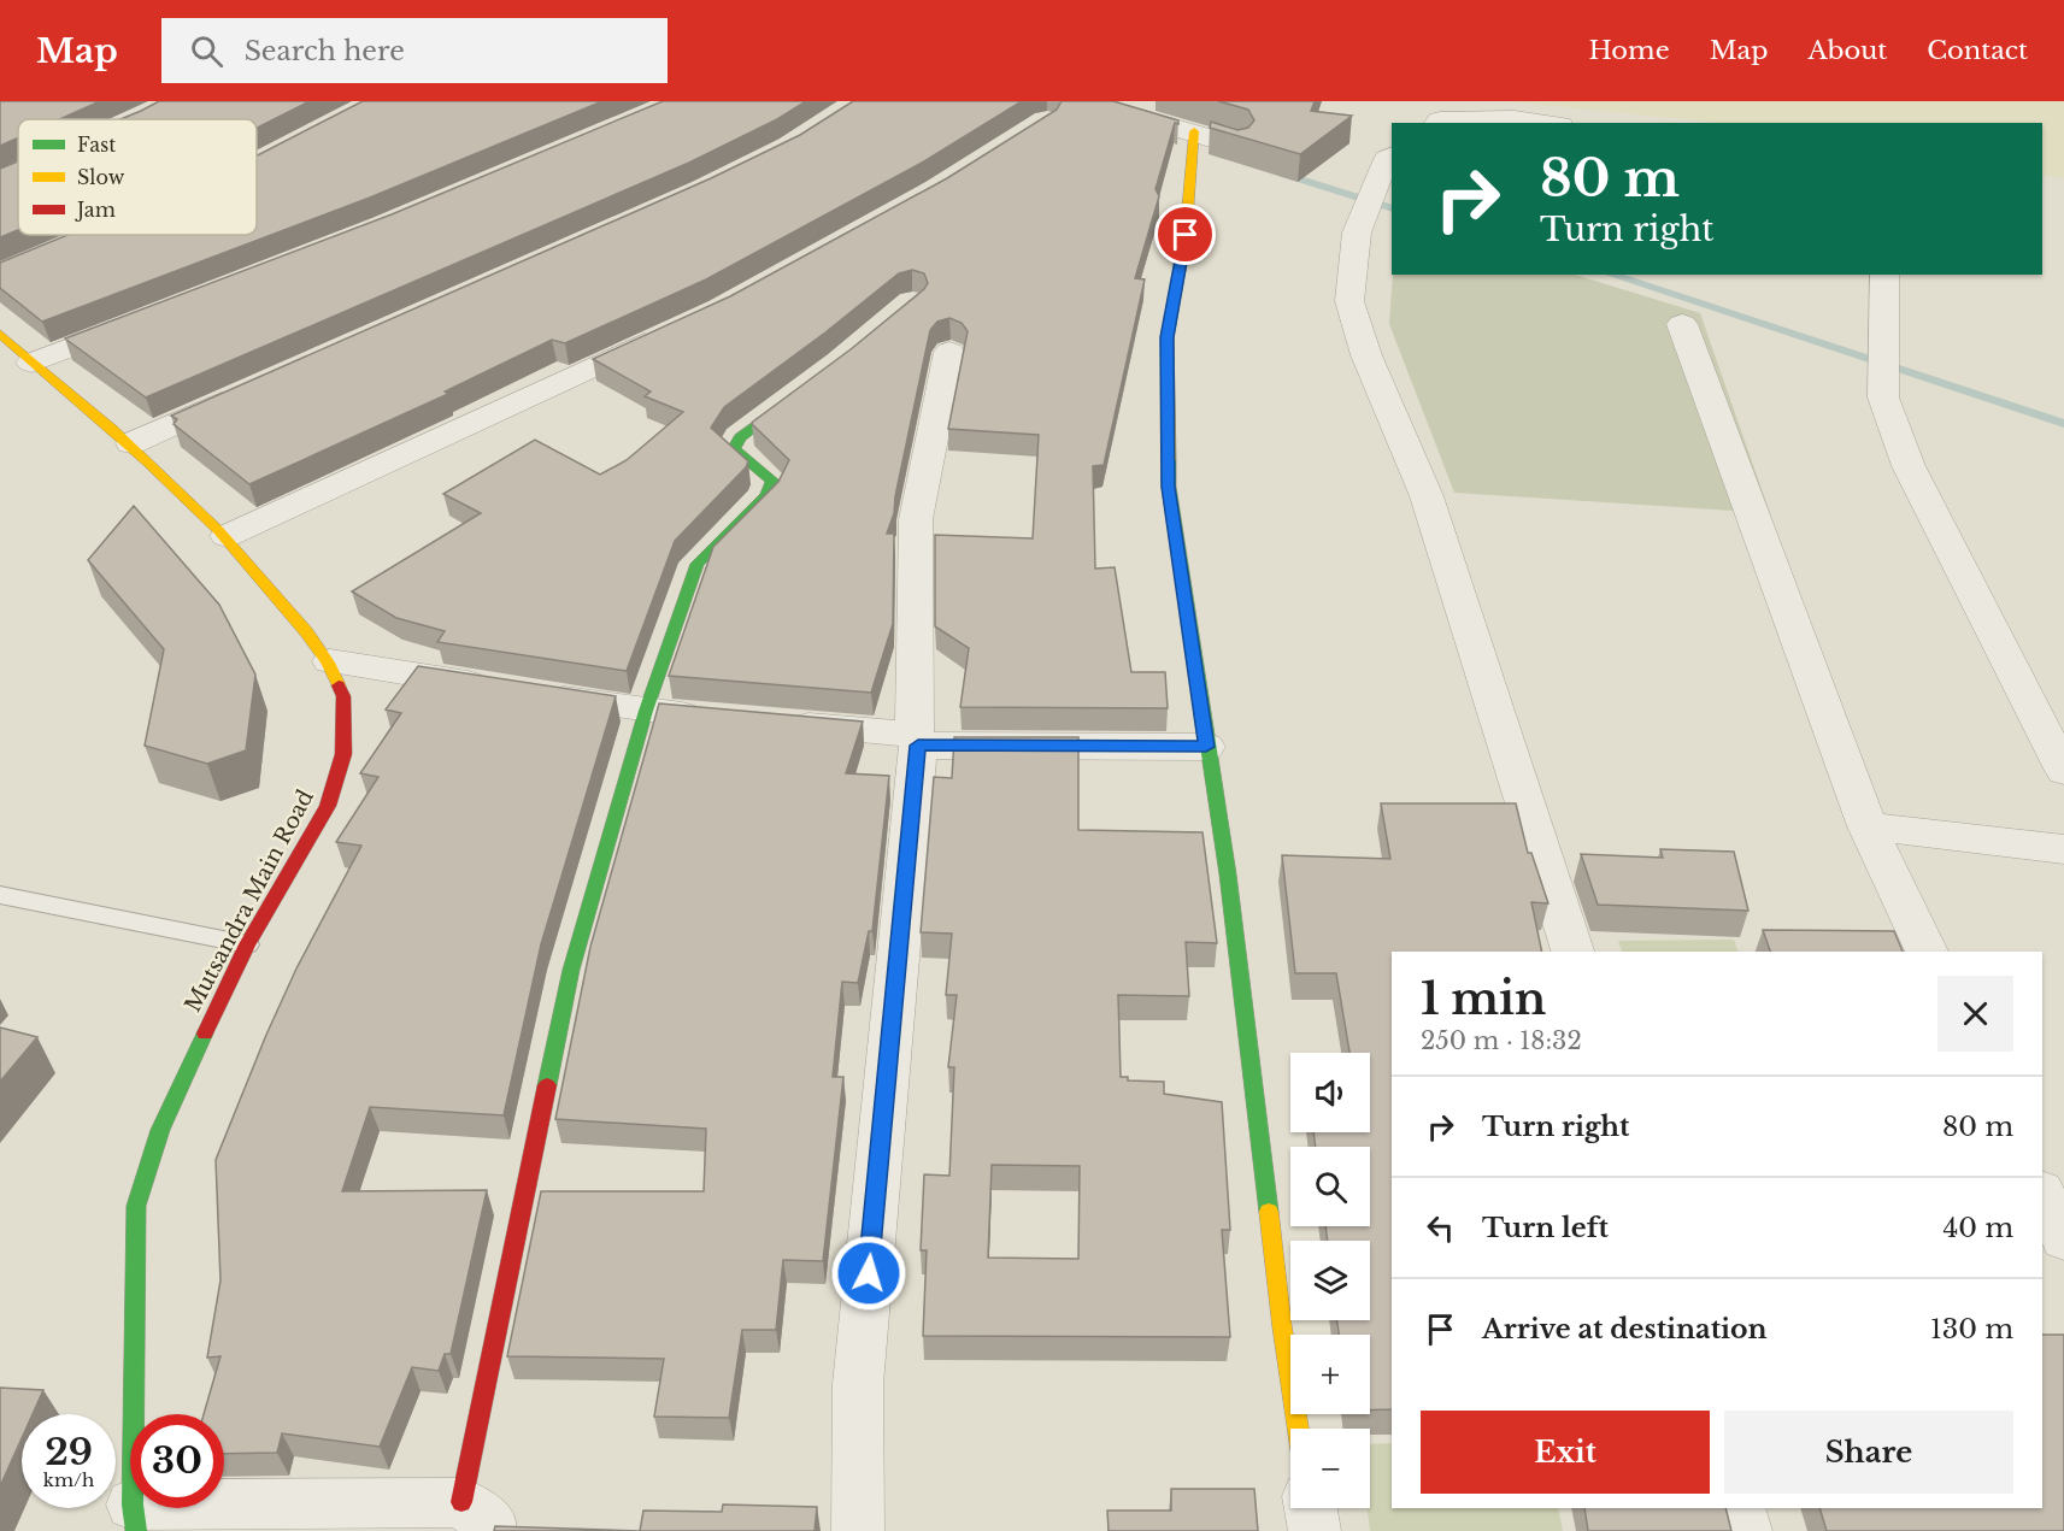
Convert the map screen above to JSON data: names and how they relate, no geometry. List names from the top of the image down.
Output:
{
  "streets": {
    "street": ["Mutsandra Main Road"]
  },
  "legend": ["Fast", "Slow", "Jam"],
  "page": {
    "header": "Map",
    "search": "Search here",
    "nav": [
      "Home",
      "Map",
      "About",
      "Contact"
    ],
    "turn": ["80 m", "Turn right"],
    "heading": ["1 min", "250 m · 18:32"],
    "map_buttons": ["+", "−"],
    "list": [
      {
        "name": "Turn right",
        "value": "80 m"
      },
      {
        "name": "Turn left",
        "value": "40 m"
      },
      {
        "name": "Arrive at destination",
        "value": "130 m"
      }
    ],
    "buttons": ["Exit", "Share"],
    "speed": "29 km/h",
    "limit": "30"
  }
}
